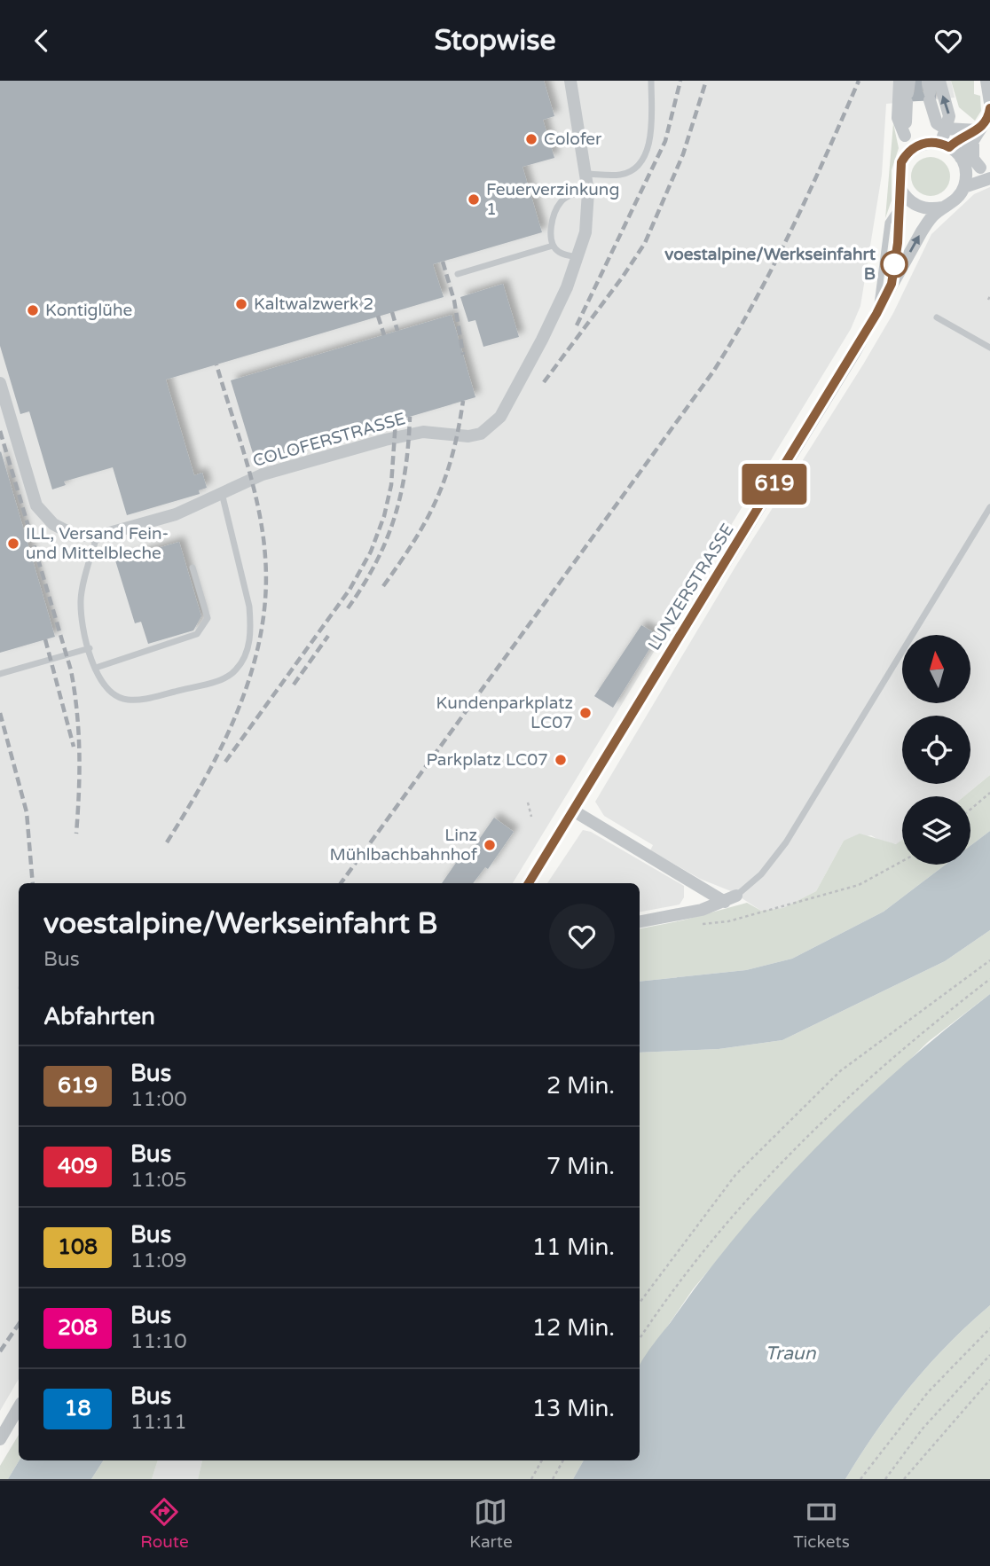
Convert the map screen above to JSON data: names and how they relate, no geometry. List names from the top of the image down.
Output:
{
  "streets": {
    "street": ["COLOFERSTRASSE", "LUNZERSTRASSE"]
  },
  "water": ["Traun"],
  "places": [
    "Colofer",
    "Feuerverzinkung 1",
    "voestalpine/Werkseinfahrt B",
    "Kaltwalzwerk 2",
    "Kontiglühe",
    "ILL, Versand Fein- und Mittelbleche",
    "Kundenparkplatz LC07",
    "Parkplatz LC07",
    "Linz Mühlbachbahnhof"
  ],
  "lines": ["bus line 619"],
  "north": "top",
  "page": {
    "header": "Stopwise",
    "on_map": "619",
    "heading": [
      ["voestalpine/Werkseinfahrt B", "Bus"],
      "Abfahrten"
    ],
    "list": [
      {
        "mark": "619",
        "name": "Bus",
        "note": "11:00",
        "value": "2 Min."
      },
      {
        "mark": "409",
        "name": "Bus",
        "note": "11:05",
        "value": "7 Min."
      },
      {
        "mark": "108",
        "name": "Bus",
        "note": "11:09",
        "value": "11 Min."
      },
      {
        "mark": "208",
        "name": "Bus",
        "note": "11:10",
        "value": "12 Min."
      },
      {
        "mark": "18",
        "name": "Bus",
        "note": "11:11",
        "value": "13 Min."
      }
    ],
    "tabs": ["Route", "Karte", "Tickets"]
  }
}
